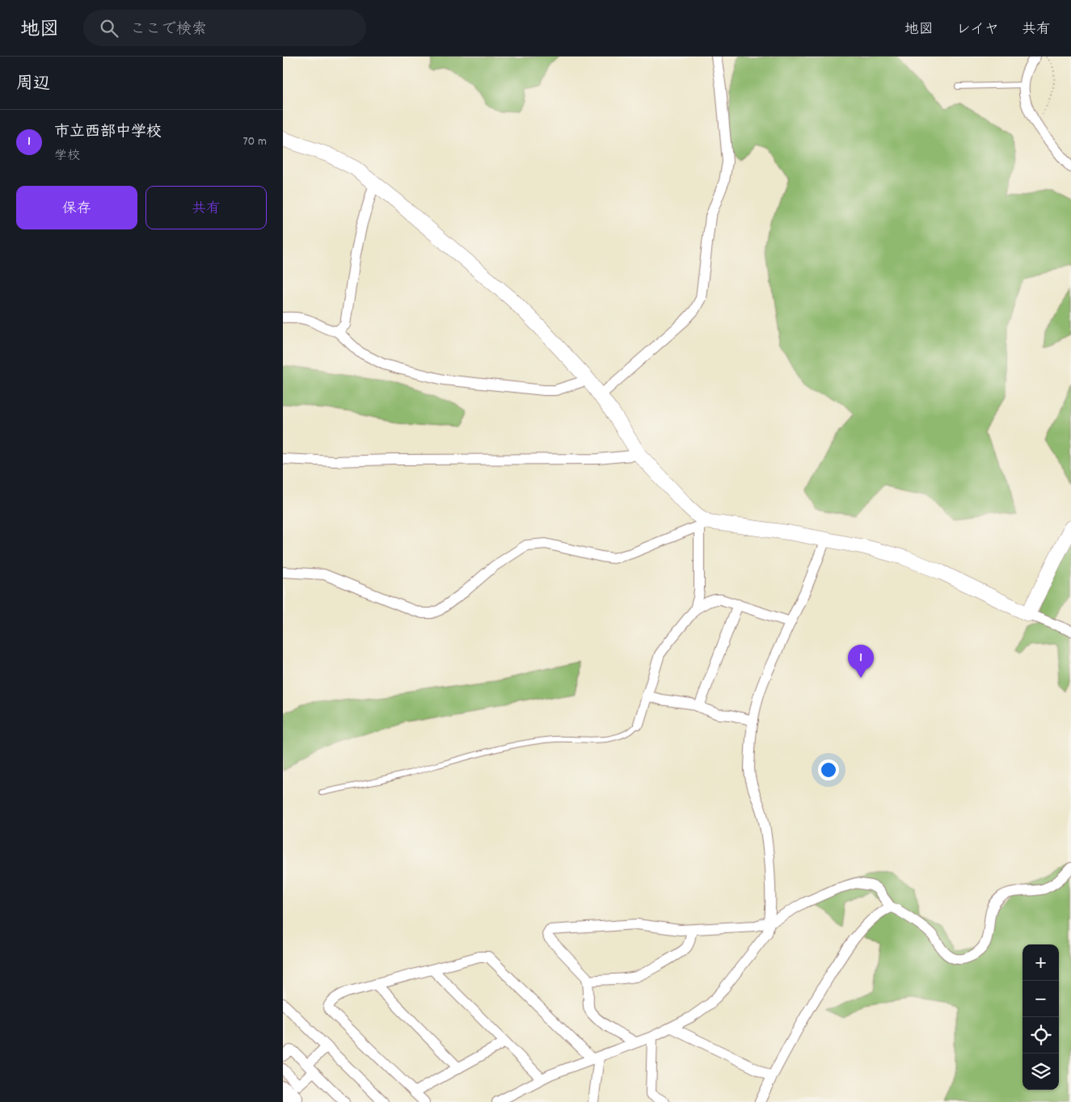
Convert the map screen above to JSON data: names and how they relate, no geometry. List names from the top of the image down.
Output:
{
  "page": {
    "header": "地図",
    "search": "ここで検索",
    "nav": ["地図", "レイヤ", "共有"],
    "heading": "周辺",
    "list": [
      {
        "mark": "1",
        "name": "市立西部中学校",
        "note": "学校",
        "value": "70 m"
      }
    ],
    "buttons": ["保存", "共有"],
    "pins": "1",
    "map_buttons": ["+", "−"]
  }
}
